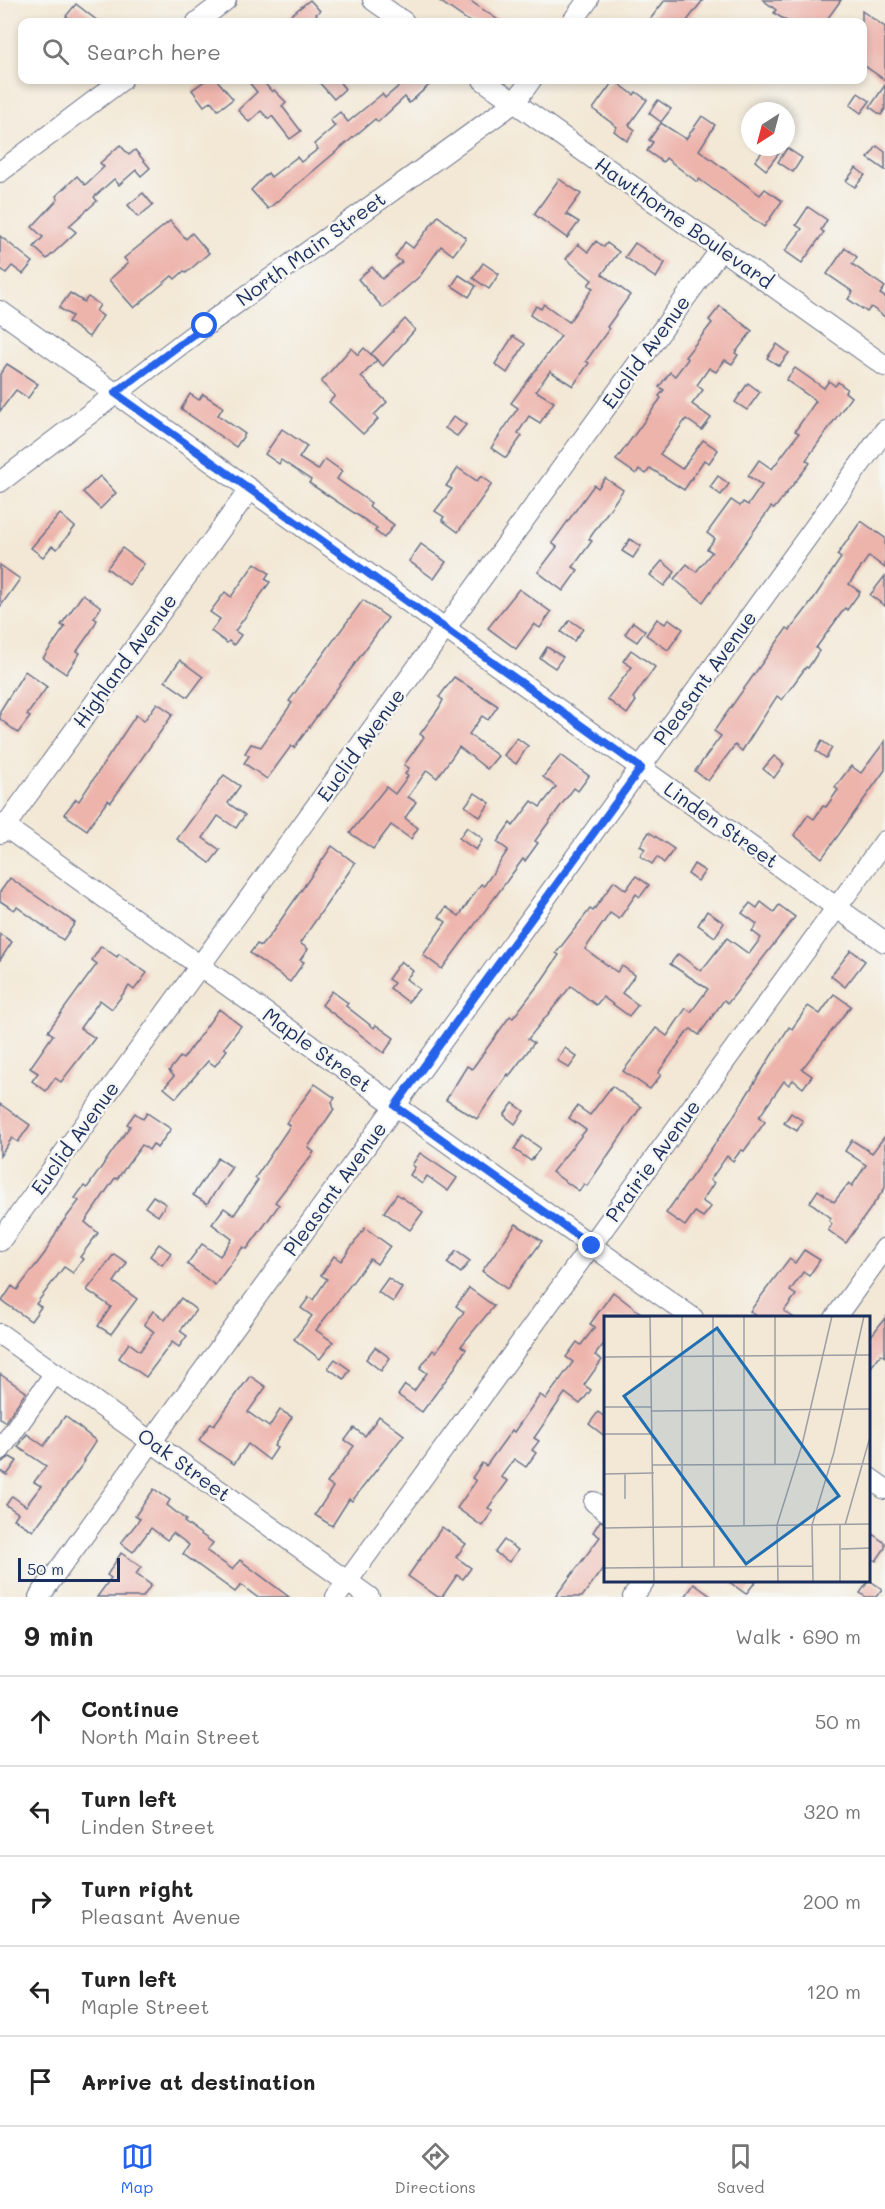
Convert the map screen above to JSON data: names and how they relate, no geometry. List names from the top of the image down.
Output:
{
  "streets": {
    "street": [
      "Hawthorne Boulevard",
      "North Main Street",
      "Euclid Avenue",
      "Highland Avenue",
      "Pleasant Avenue",
      "Linden Street",
      "Maple Street",
      "Prairie Avenue",
      "Oak Street"
    ]
  },
  "crossings": [
    ["Hawthorne Boulevard", "North Main Street"],
    ["Hawthorne Boulevard", "Euclid Avenue"],
    ["North Main Street", "Linden Street"],
    ["Euclid Avenue", "Linden Street"],
    ["Euclid Avenue", "Maple Street"],
    ["Highland Avenue", "Linden Street"],
    ["Highland Avenue", "Maple Street"],
    ["Pleasant Avenue", "Linden Street"],
    ["Pleasant Avenue", "Maple Street"],
    ["Pleasant Avenue", "Oak Street"],
    ["Linden Street", "Prairie Avenue"],
    ["Maple Street", "Prairie Avenue"],
    ["Prairie Avenue", "Oak Street"]
  ],
  "scale_bar": "50 m",
  "north": "bottom left",
  "page": {
    "search": "Search here",
    "scale": "50 m",
    "heading": ["9 min", "Walk · 690 m"],
    "list": [
      ["Continue", "North Main Street", "50 m"],
      ["Turn left", "Linden Street", "320 m"],
      ["Turn right", "Pleasant Avenue", "200 m"],
      ["Turn left", "Maple Street", "120 m"],
      "Arrive at destination"
    ],
    "nav": ["Map", "Directions", "Saved"]
  }
}
